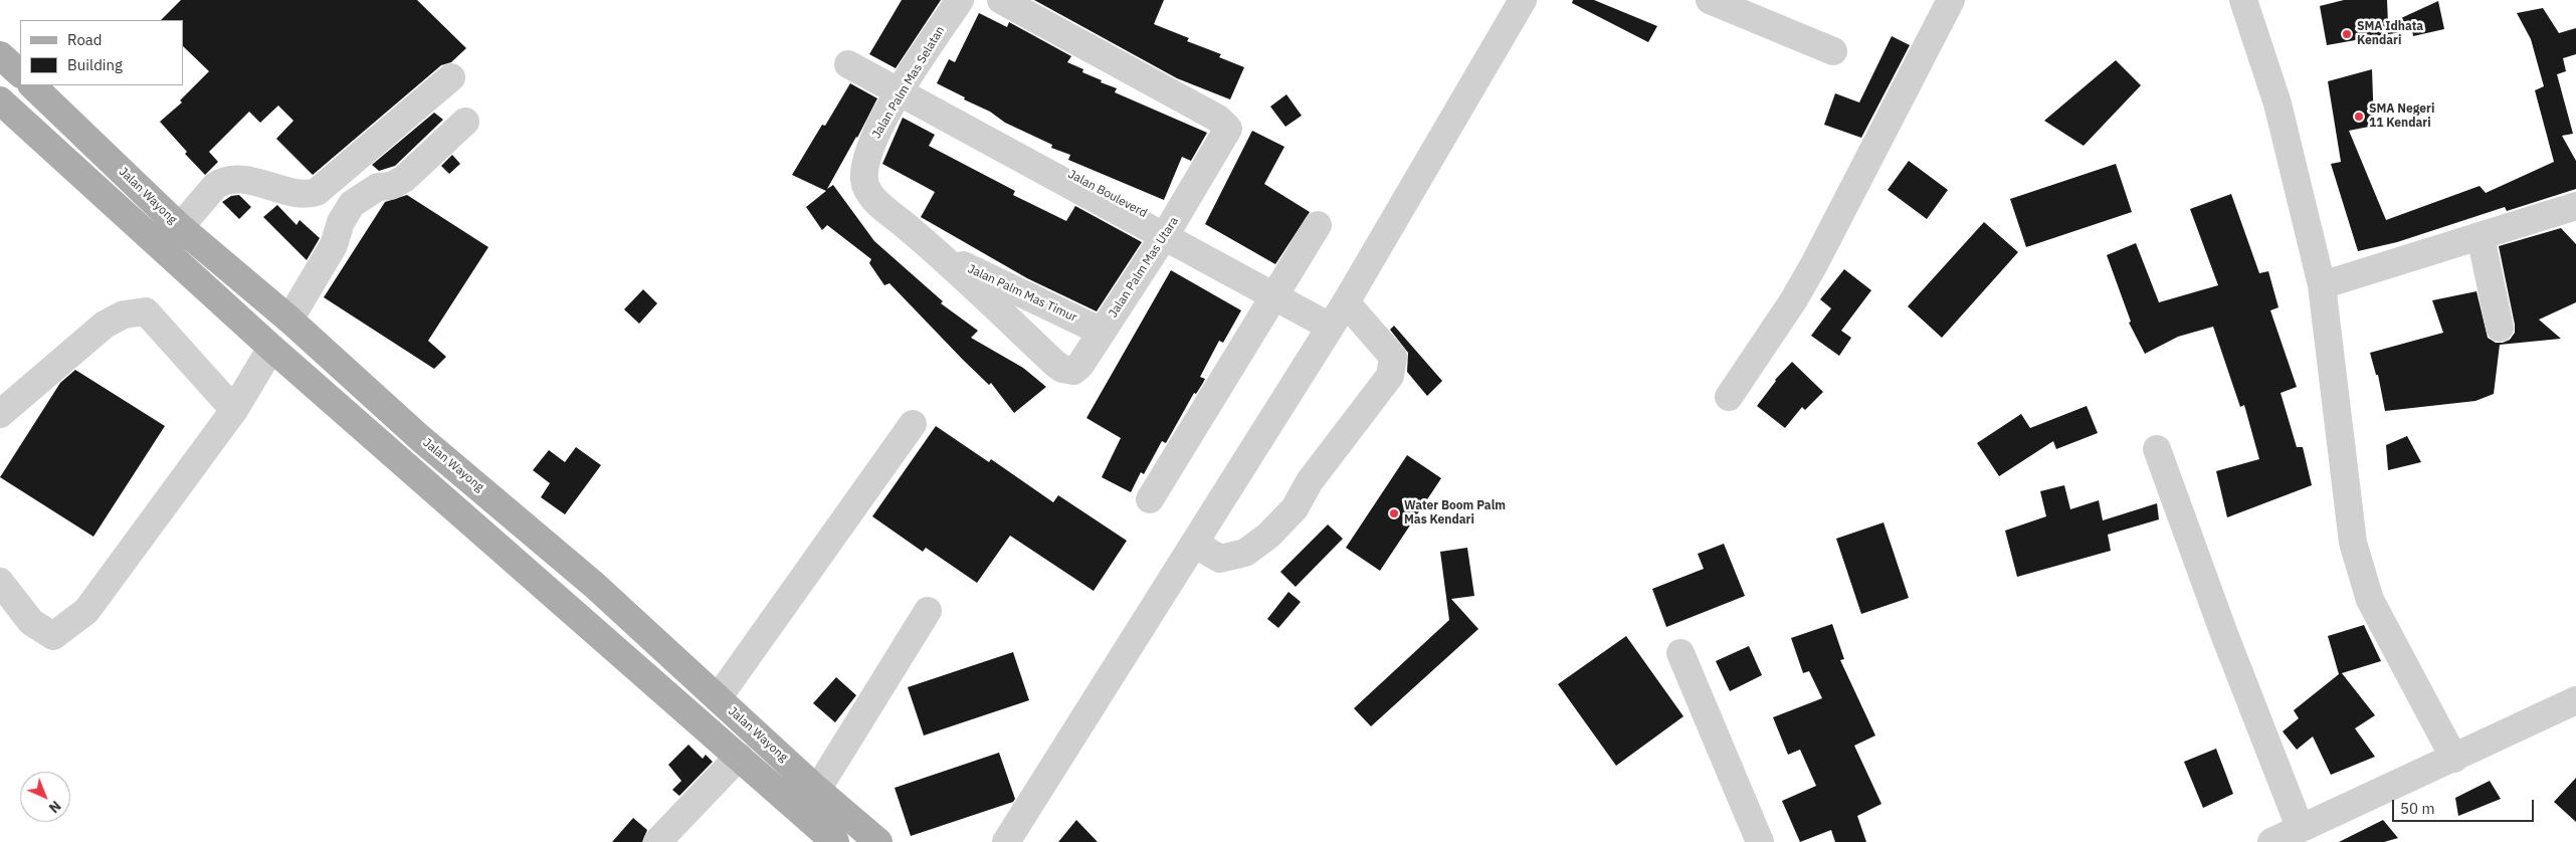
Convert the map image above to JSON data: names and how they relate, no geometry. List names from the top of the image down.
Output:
{
  "streets": {
    "main road": ["Jalan Wayong"],
    "street": [
      "Jalan Palm Mas Selatan",
      "Jalan Bouleverd",
      "Jalan Palm Mas Utara",
      "Jalan Palm Mas Timur"
    ]
  },
  "crossings": [
    ["Jalan Palm Mas Selatan", "Jalan Bouleverd"],
    ["Jalan Palm Mas Selatan", "Jalan Palm Mas Utara"],
    ["Jalan Bouleverd", "Jalan Palm Mas Utara"],
    ["Jalan Palm Mas Utara", "Jalan Palm Mas Timur"]
  ],
  "places": ["SMA Idhata Kendari", "SMA Negeri 11 Kendari", "Water Boom Palm Mas Kendari"],
  "legend": ["Road", "Building"],
  "scale_bar": "50 m",
  "north": "bottom right"
}
